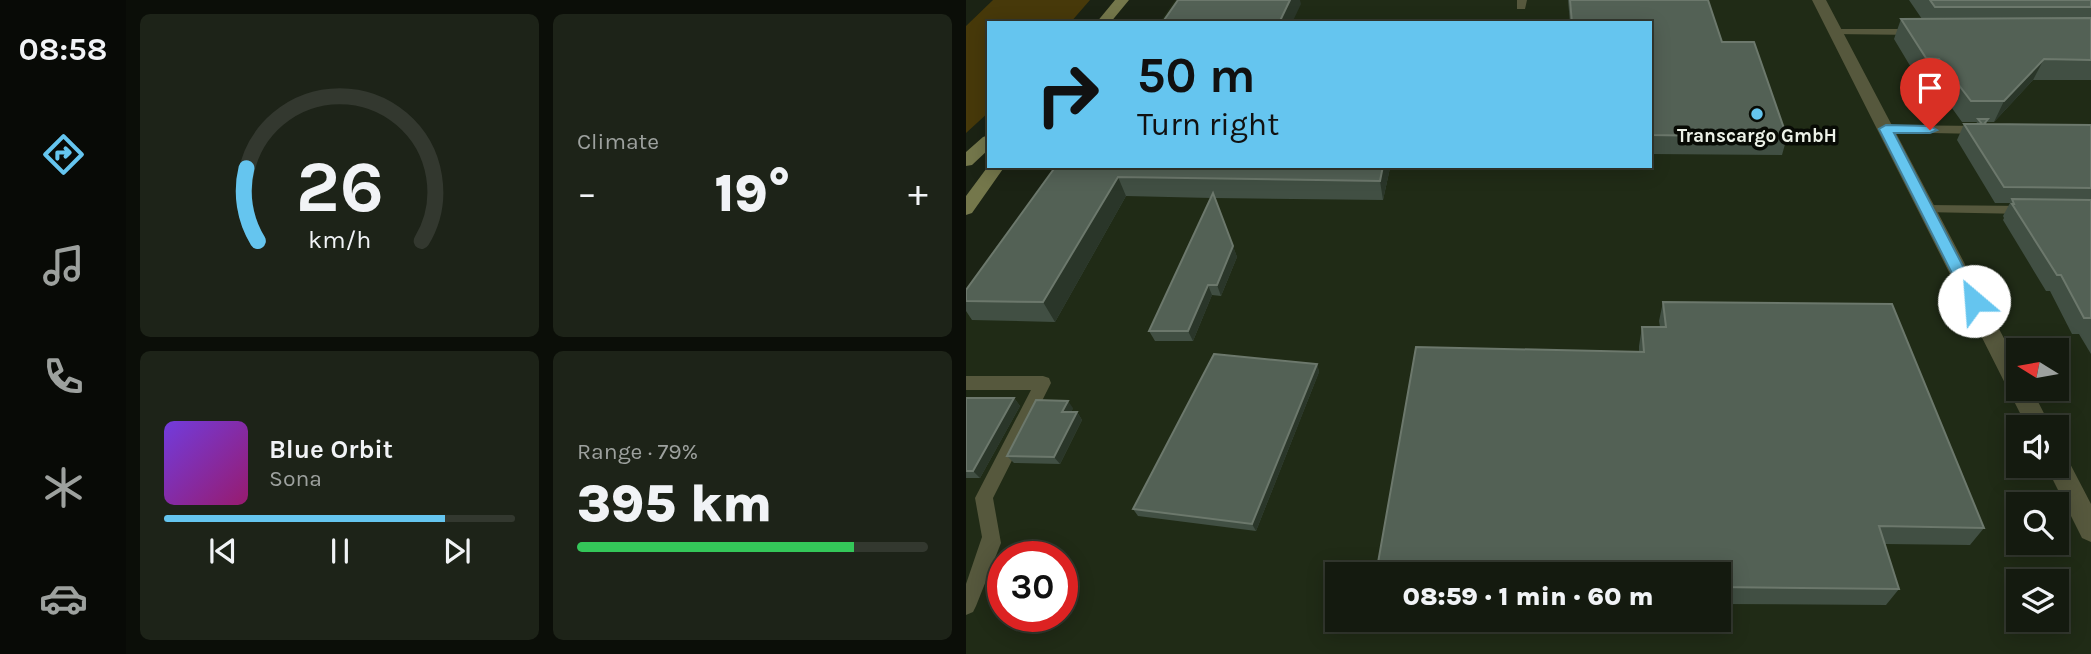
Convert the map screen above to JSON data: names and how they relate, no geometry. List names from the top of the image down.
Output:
{
  "places": ["Transcargo GmbH"],
  "north": "left",
  "page": {
    "tabs": "08:58",
    "tile": [
      "Climate",
      ["Range · 79%", "395 km"]
    ],
    "turn": ["50 m", "Turn right"],
    "heat": ["−", "19°", "+"],
    "song": ["Blue Orbit", "Sona"],
    "limit": "30",
    "trip": "08:59 · 1 min · 60 m",
    "gauge": ["26", "km/h"]
  }
}
